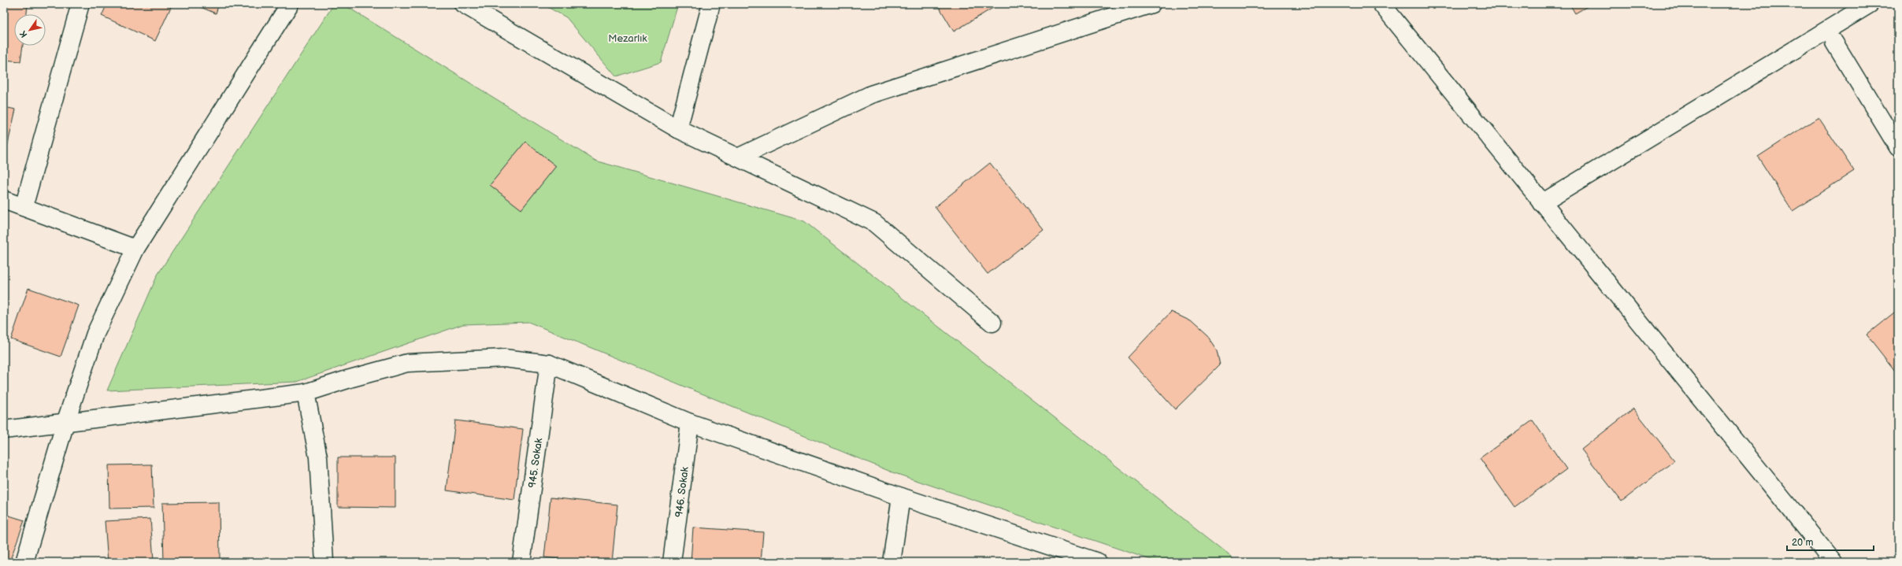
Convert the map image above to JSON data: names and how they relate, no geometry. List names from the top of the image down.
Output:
{
  "streets": {
    "street": ["945. Sokak", "946. Sokak"]
  },
  "parks": ["Mezarlık"],
  "scale_bar": "20 m",
  "north": "bottom left"
}
